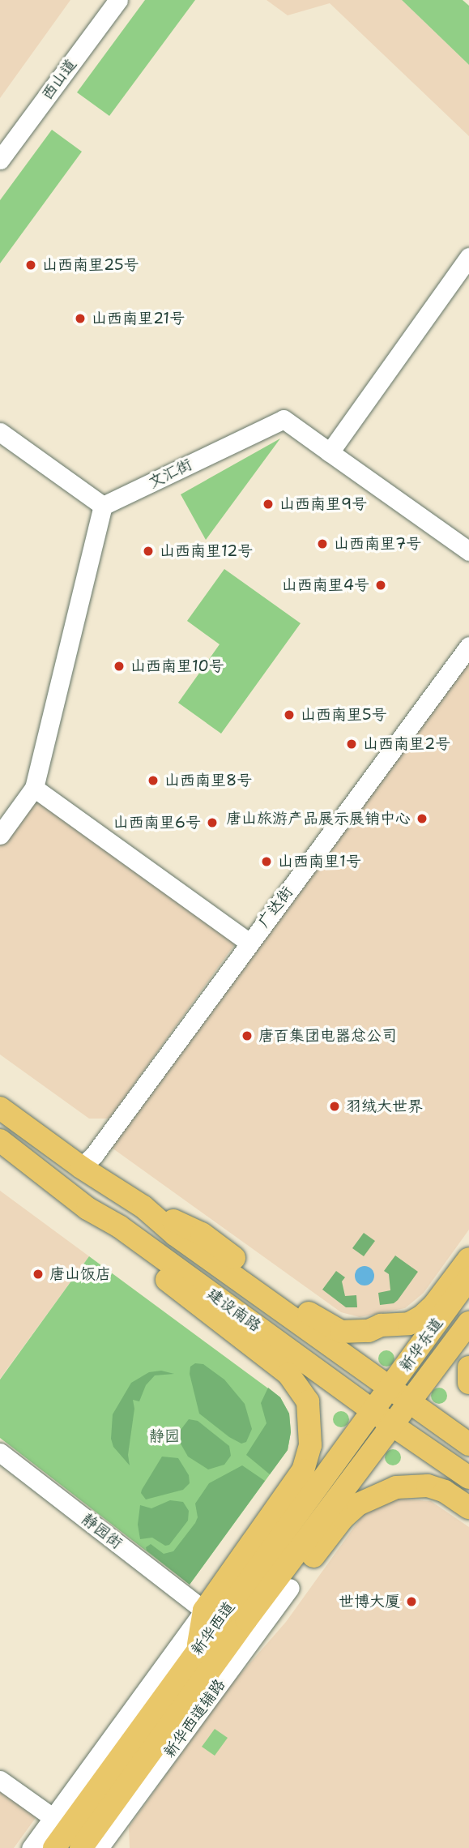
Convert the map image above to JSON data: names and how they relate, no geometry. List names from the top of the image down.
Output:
{
  "streets": {
    "main road": ["建设南路", "新华东道", "新华西道"],
    "street": [
      "西山道",
      "文汇街",
      "广达街",
      "静园街",
      "新华西道辅路"
    ]
  },
  "crossings": [
    ["广达街", "建设南路"],
    ["建设南路", "新华东道"],
    ["建设南路", "新华西道"],
    ["新华东道", "新华西道"],
    ["静园街", "新华西道辅路"],
    ["新华西道", "新华西道辅路"]
  ],
  "parks": ["静园"],
  "places": [
    "山西南里25号",
    "山西南里21号",
    "山西南里9号",
    "山西南里7号",
    "山西南里12号",
    "山西南里4号",
    "山西南里10号",
    "山西南里5号",
    "山西南里2号",
    "山西南里8号",
    "唐山旅游产品展示展销中心",
    "山西南里6号",
    "山西南里1号",
    "唐百集团电器总公司",
    "羽绒大世界",
    "唐山饭店",
    "世博大厦"
  ]
}
